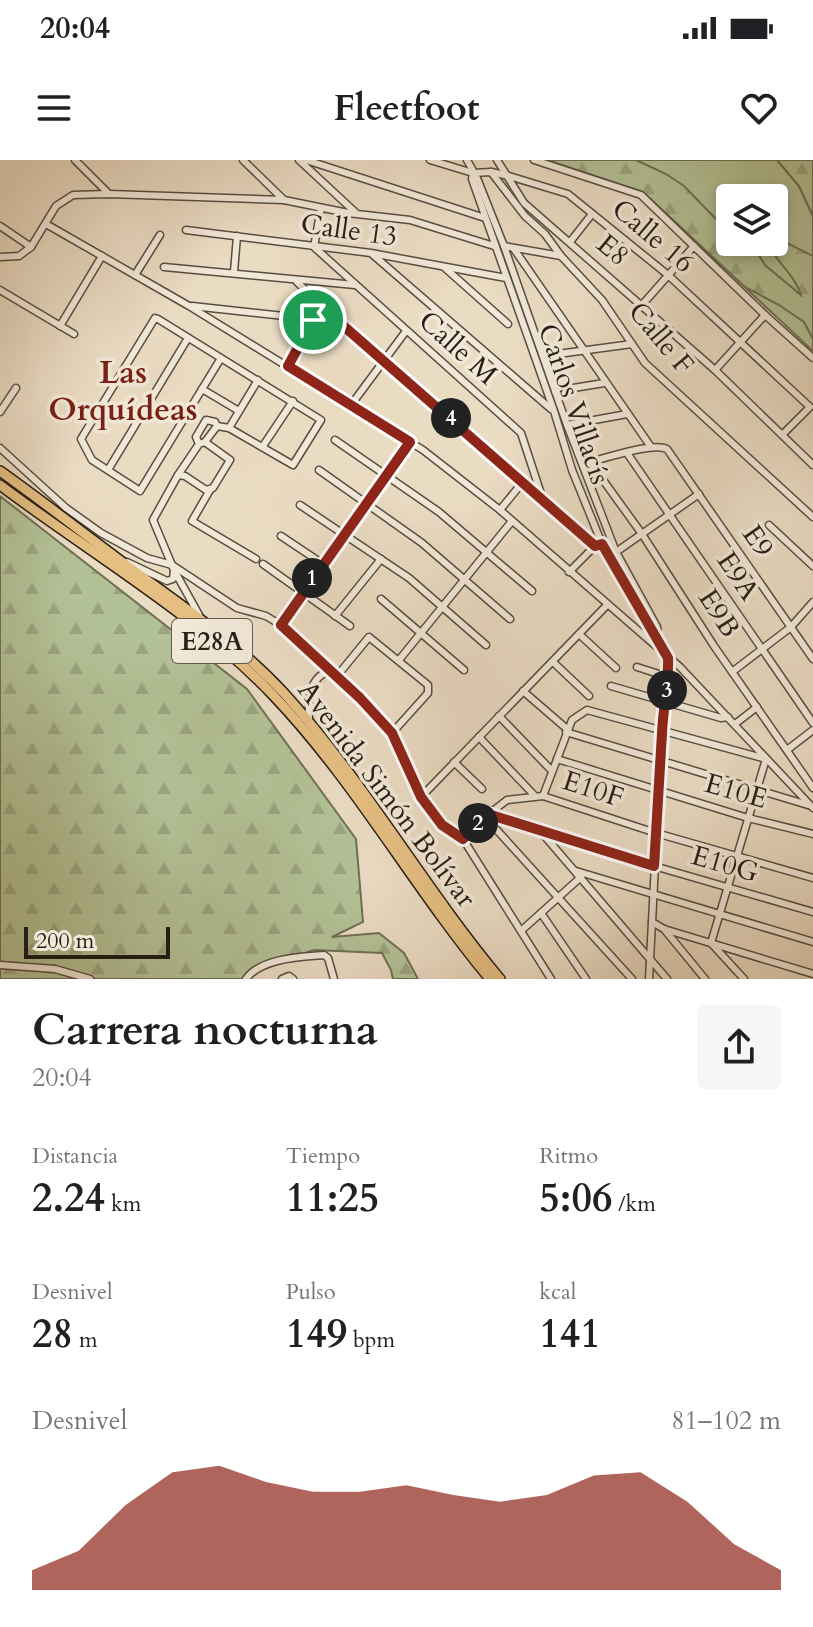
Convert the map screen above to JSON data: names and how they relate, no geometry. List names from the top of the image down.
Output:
{
  "streets": {
    "highway": ["E28A", "Avenida Simón Bolívar"],
    "street": [
      "Calle 13",
      "Calle 16",
      "E8",
      "Calle F",
      "Calle M",
      "Carlos Villacís",
      "E9",
      "E9A",
      "E9B",
      "E10F",
      "E10E",
      "E10G"
    ]
  },
  "crossings": [
    ["Calle 13", "Calle M"],
    ["Calle 13", "Carlos Villacís"],
    ["Calle 16", "E8"],
    ["Calle 16", "Calle F"],
    ["Calle 16", "Carlos Villacís"],
    ["Carlos Villacís", "E9B"]
  ],
  "districts": ["Las Orquídeas"],
  "scale_bar": "200 m",
  "page": {
    "status": "20:04",
    "header": "Fleetfoot",
    "pins": [
      "4",
      "1",
      "3",
      "2"
    ],
    "scale": "200 m",
    "heading": ["Carrera nocturna", "20:04"],
    "stats": [
      ["Distancia", "2.24 km"],
      ["Tiempo", "11:25"],
      ["Ritmo", "5:06 /km"],
      ["Desnivel", "28 m"],
      ["Pulso", "149 bpm"],
      ["kcal", "141"]
    ],
    "chart": ["Desnivel", "81–102 m"]
  }
}
